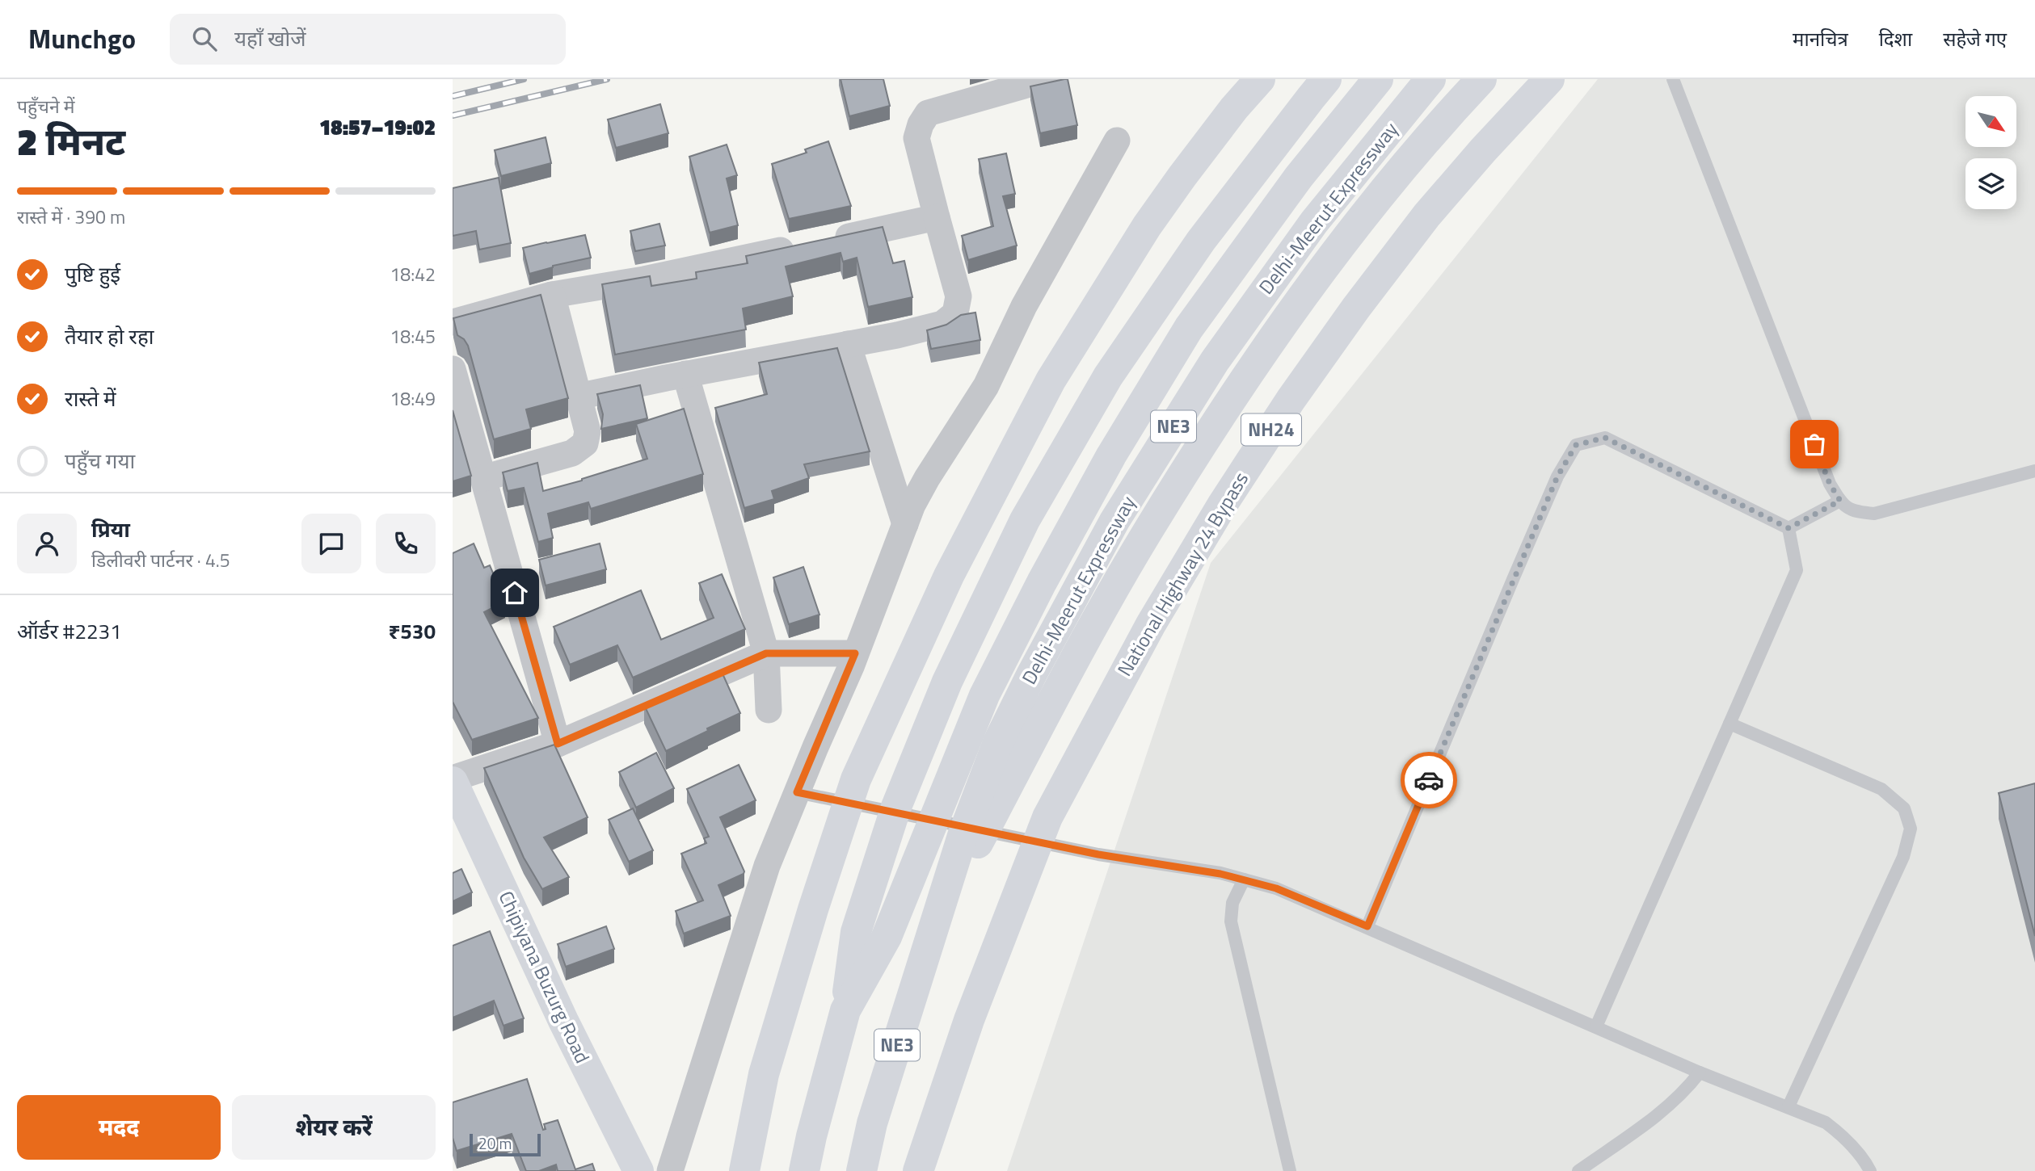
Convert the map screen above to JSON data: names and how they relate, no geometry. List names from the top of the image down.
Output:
{
  "streets": {
    "main road": [
      "Delhi-Meerut Expressway",
      "NE3",
      "NH24",
      "National Highway 24 Bypass",
      "Chipiyana Buzurg Road"
    ]
  },
  "crossings": [
    ["Delhi-Meerut Expressway", "NE3"]
  ],
  "scale_bar": "20 m",
  "north": "bottom right",
  "page": {
    "header": "Munchgo",
    "search": "यहाँ खोजें",
    "nav": ["मानचित्र", "दिशा", "सहेजे गए"],
    "heading": ["2 मिनट", "पहुँचने में", "18:57–19:02"],
    "panel": [
      "प्रिया",
      "डिलीवरी पार्टनर · 4.5",
      "ऑर्डर #2231",
      "₹530"
    ],
    "bar": "रास्ते में · 390 m",
    "list": [
      ["पुष्टि हुई", "18:42"],
      ["तैयार हो रहा", "18:45"],
      ["रास्ते में", "18:49"],
      "पहुँच गया"
    ],
    "buttons": ["मदद", "शेयर करें"],
    "scale": "20 m"
  }
}
